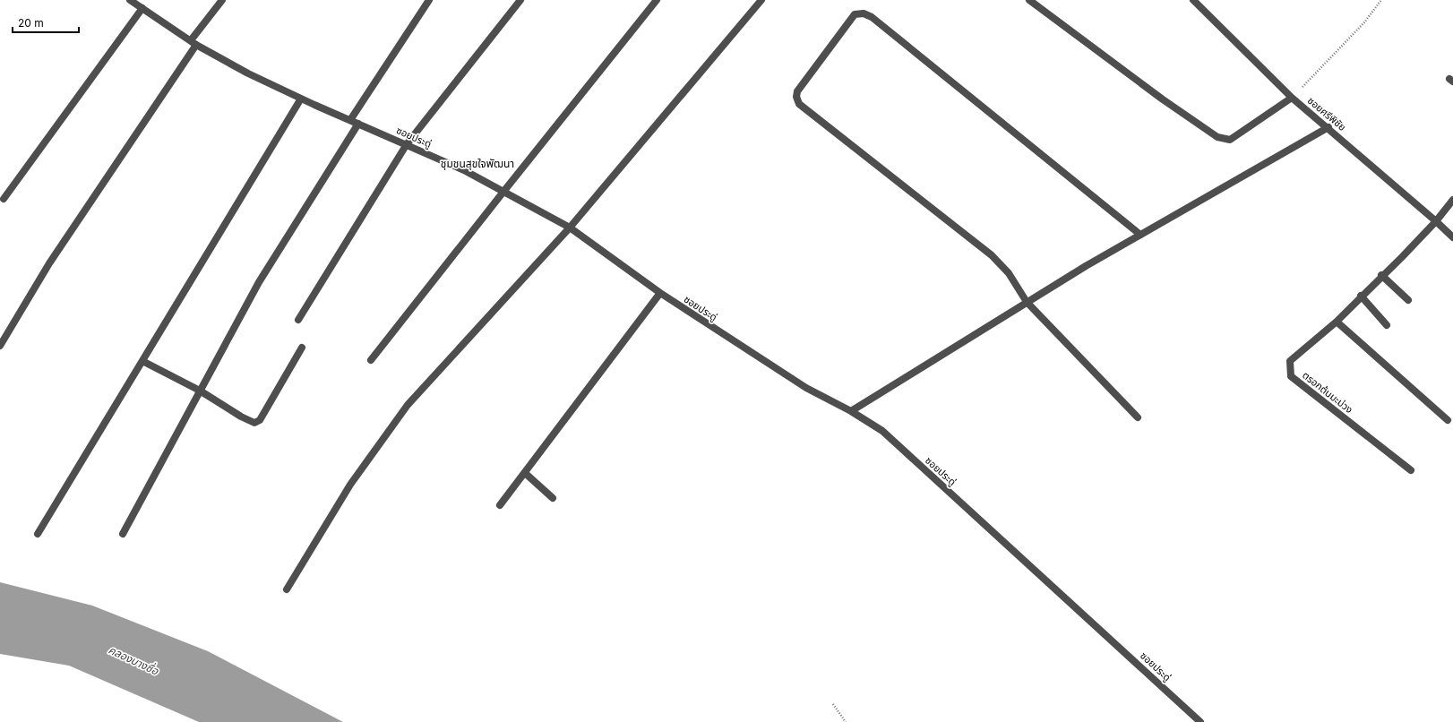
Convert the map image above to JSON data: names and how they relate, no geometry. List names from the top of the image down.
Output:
{
  "streets": {
    "street": ["ซอยศรีพิชัย", "ซอยประดู่", "ตรอกต้นมะม่วง"]
  },
  "districts": ["ชุมชนสุขใจพัฒนา"],
  "water": ["คลองบางซื่อ"],
  "scale_bar": "20 m"
}
